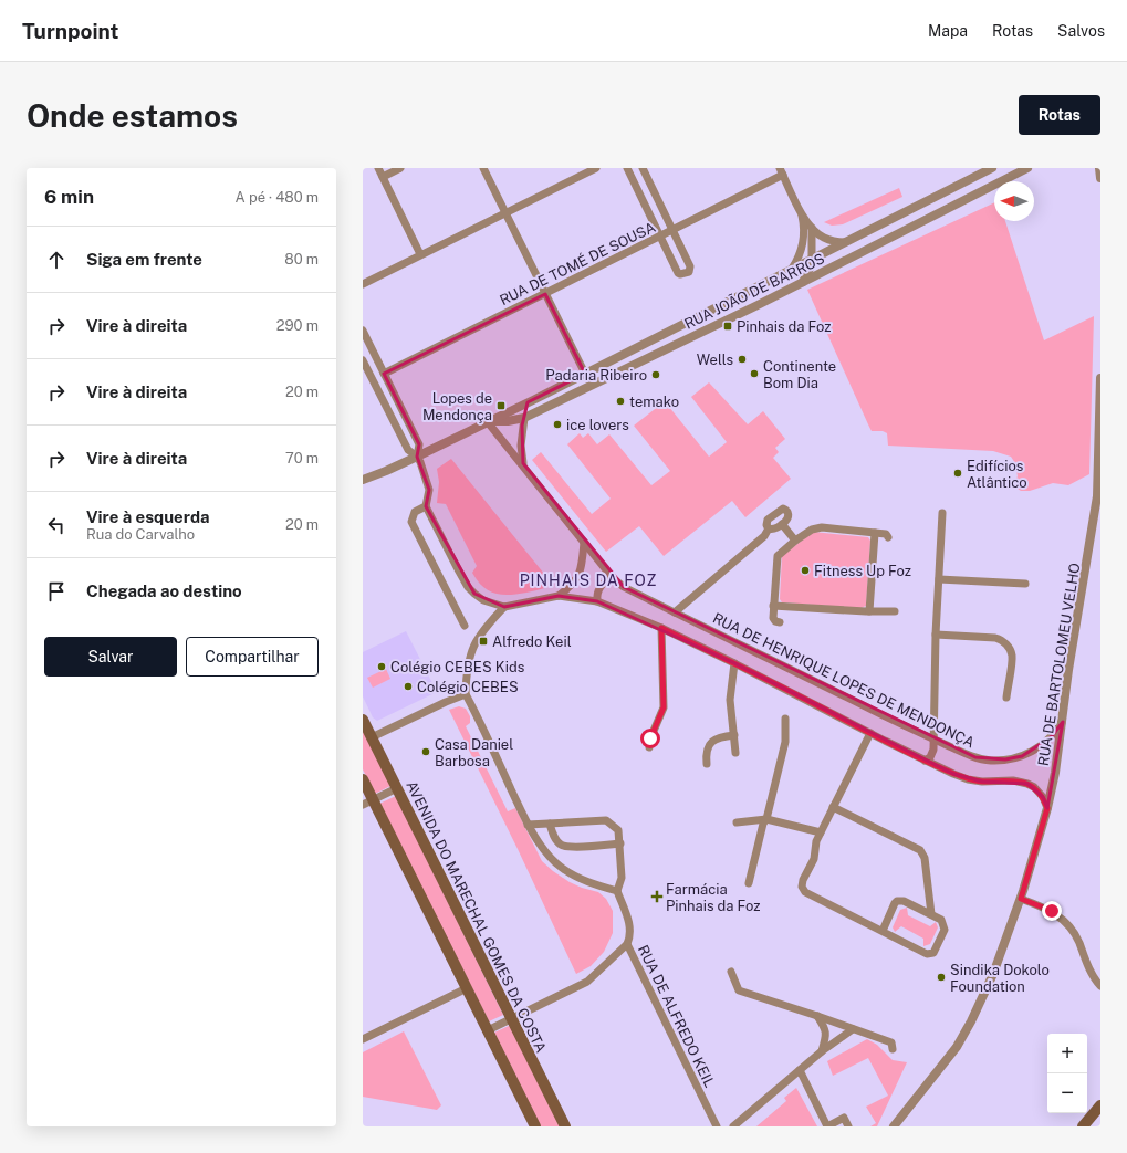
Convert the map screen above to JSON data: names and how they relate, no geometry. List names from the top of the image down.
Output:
{
  "streets": {
    "main road": ["AVENIDA DO MARECHAL GOMES DA COSTA"],
    "street": [
      "RUA DE TOMÉ DE SOUSA",
      "RUA JOÃO DE BARROS",
      "RUA DE BARTOLOMEU VELHO",
      "RUA DE HENRIQUE LOPES DE MENDONÇA",
      "RUA DE ALFREDO KEIL"
    ]
  },
  "crossings": [
    ["RUA JOÃO DE BARROS", "RUA DE HENRIQUE LOPES DE MENDONÇA"],
    ["RUA DE BARTOLOMEU VELHO", "RUA DE HENRIQUE LOPES DE MENDONÇA"]
  ],
  "districts": ["PINHAIS DA FOZ"],
  "places": {
    "transit": ["Pinhais da Foz", "Lopes de Mendonça", "Alfredo Keil"],
    "other": [
      "Wells",
      "Continente Bom Dia",
      "Padaria Ribeiro",
      "temako",
      "ice lovers",
      "Edifícios Atlântico",
      "Fitness Up Foz",
      "Colégio CEBES Kids",
      "Colégio CEBES",
      "Casa Daniel Barbosa",
      "Sindika Dokolo Foundation"
    ],
    "health": ["Farmácia Pinhais da Foz"]
  },
  "north": "left",
  "page": {
    "header": "Turnpoint",
    "nav": ["Mapa", "Rotas", "Salvos"],
    "buttons": [
      "Rotas",
      ["Salvar", "Compartilhar"]
    ],
    "title": "Onde estamos",
    "heading": ["6 min", "A pé · 480 m"],
    "list": [
      ["Siga em frente", "80 m"],
      ["Vire à direita", "290 m"],
      ["Vire à direita", "20 m"],
      ["Vire à direita", "70 m"],
      ["Vire à esquerda", "Rua do Carvalho", "20 m"],
      "Chegada ao destino"
    ],
    "map_buttons": ["+", "−"]
  }
}
